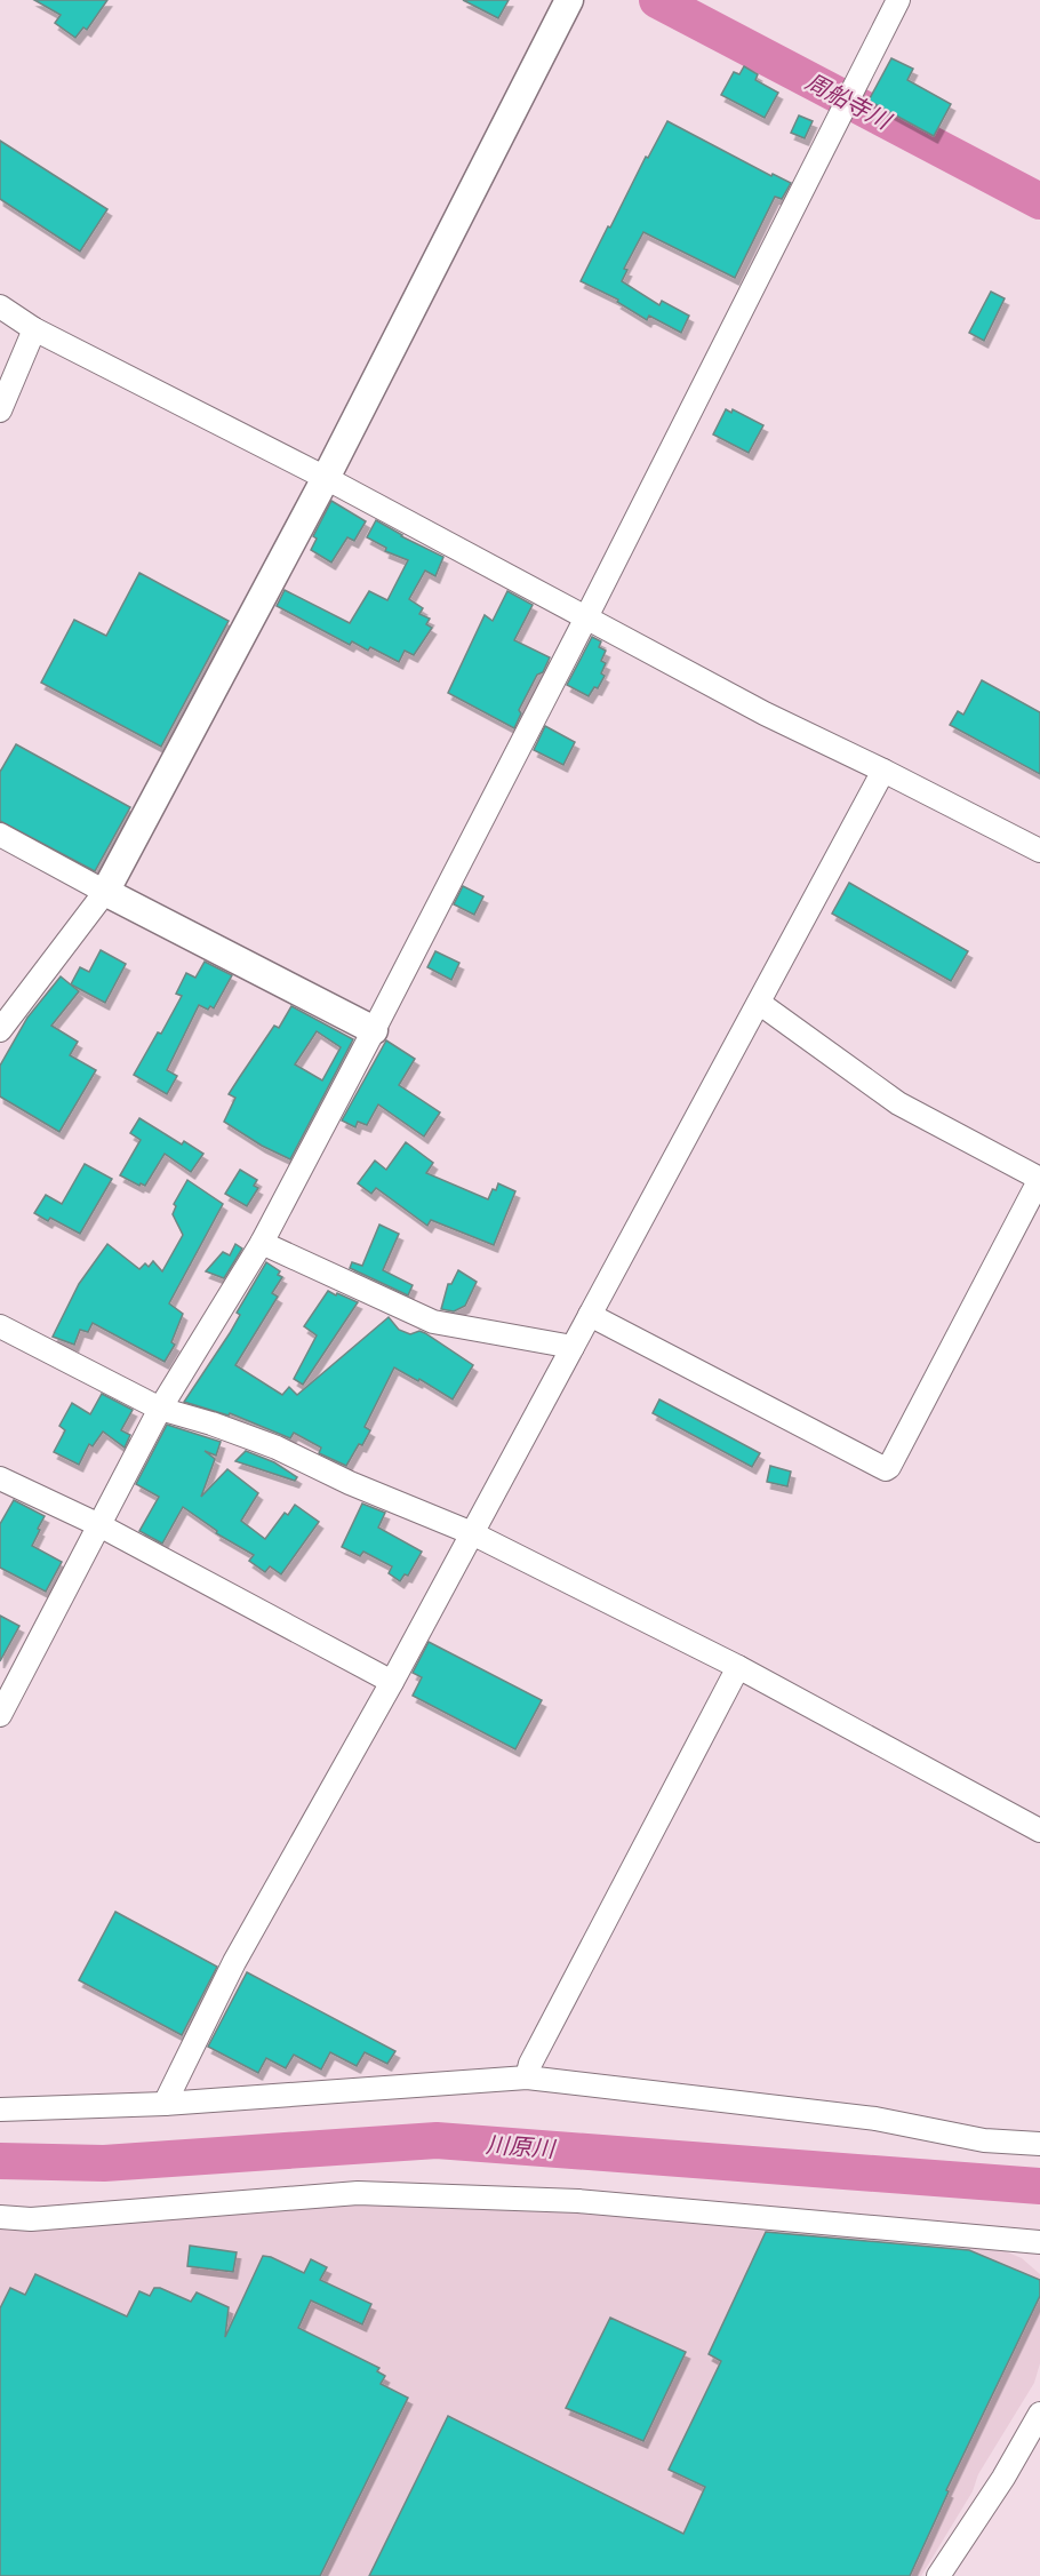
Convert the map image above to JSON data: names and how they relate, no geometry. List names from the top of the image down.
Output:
{
  "water": ["周船寺川", "川原川"]
}
